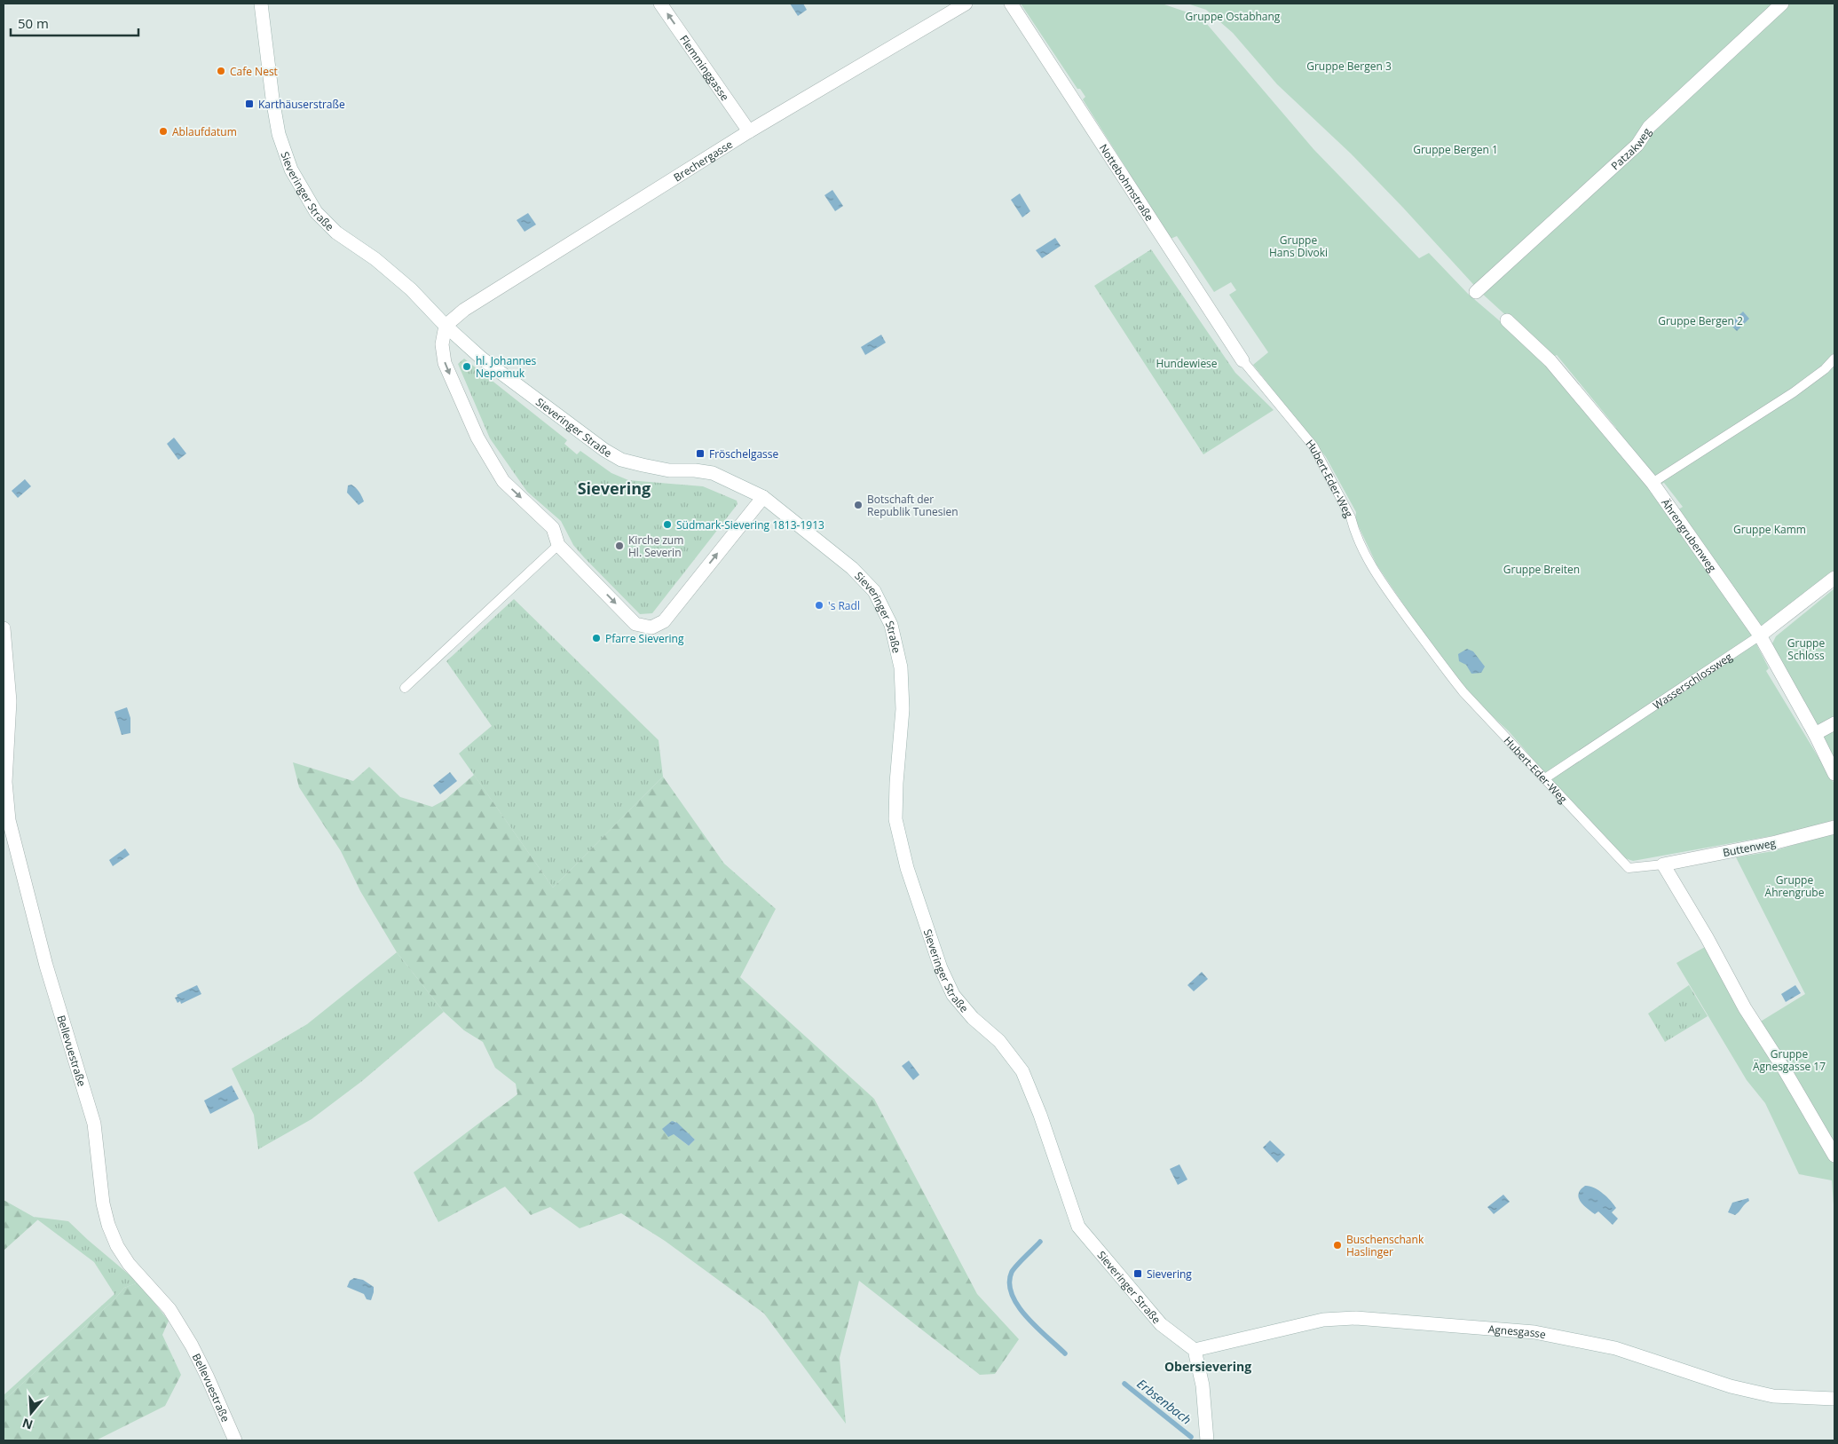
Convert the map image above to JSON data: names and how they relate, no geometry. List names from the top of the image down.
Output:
{
  "streets": {
    "street": [
      "Flemminggasse",
      "Patzakweg",
      "Brechergasse",
      "Nottebohmstraße",
      "Sieveringer Straße",
      "Ährengrubenweg",
      "Wasserschlossweg",
      "Buttenweg",
      "Bellevuestraße",
      "Agnesgasse"
    ],
    "lane": ["Hubert-Eder-Weg"]
  },
  "crossings": [
    ["Flemminggasse", "Brechergasse"],
    ["Brechergasse", "Sieveringer Straße"],
    ["Nottebohmstraße", "Hubert-Eder-Weg"],
    ["Sieveringer Straße", "Agnesgasse"],
    ["Hubert-Eder-Weg", "Wasserschlossweg"],
    ["Hubert-Eder-Weg", "Buttenweg"],
    ["Ährengrubenweg", "Wasserschlossweg"]
  ],
  "one_way": ["Flemminggasse"],
  "districts": ["Sievering", "Obersievering"],
  "water": ["Erbsenbach"],
  "parks": [
    "Gruppe Ostabhang",
    "Gruppe Bergen 3",
    "Gruppe Bergen 1",
    "Gruppe Hans Divoki",
    "Gruppe Bergen 2",
    "Hundewiese",
    "Gruppe Kamm",
    "Gruppe Breiten",
    "Gruppe Schloss",
    "Gruppe Ährengrube",
    "Gruppe Ägnesgasse 17"
  ],
  "places": {
    "other": [
      "Cafe Nest",
      "Ablaufdatum",
      "hl. Johannes Nepomuk",
      "Botschaft der Republik Tunesien",
      "Südmark-Sievering 1813-1913",
      "Kirche zum Hl. Severin",
      "'s Radl",
      "Pfarre Sievering",
      "Buschenschank Haslinger"
    ],
    "transit": ["Karthäuserstraße", "Fröschelgasse", "Sievering"]
  },
  "scale_bar": "50 m",
  "north": "bottom"
}
